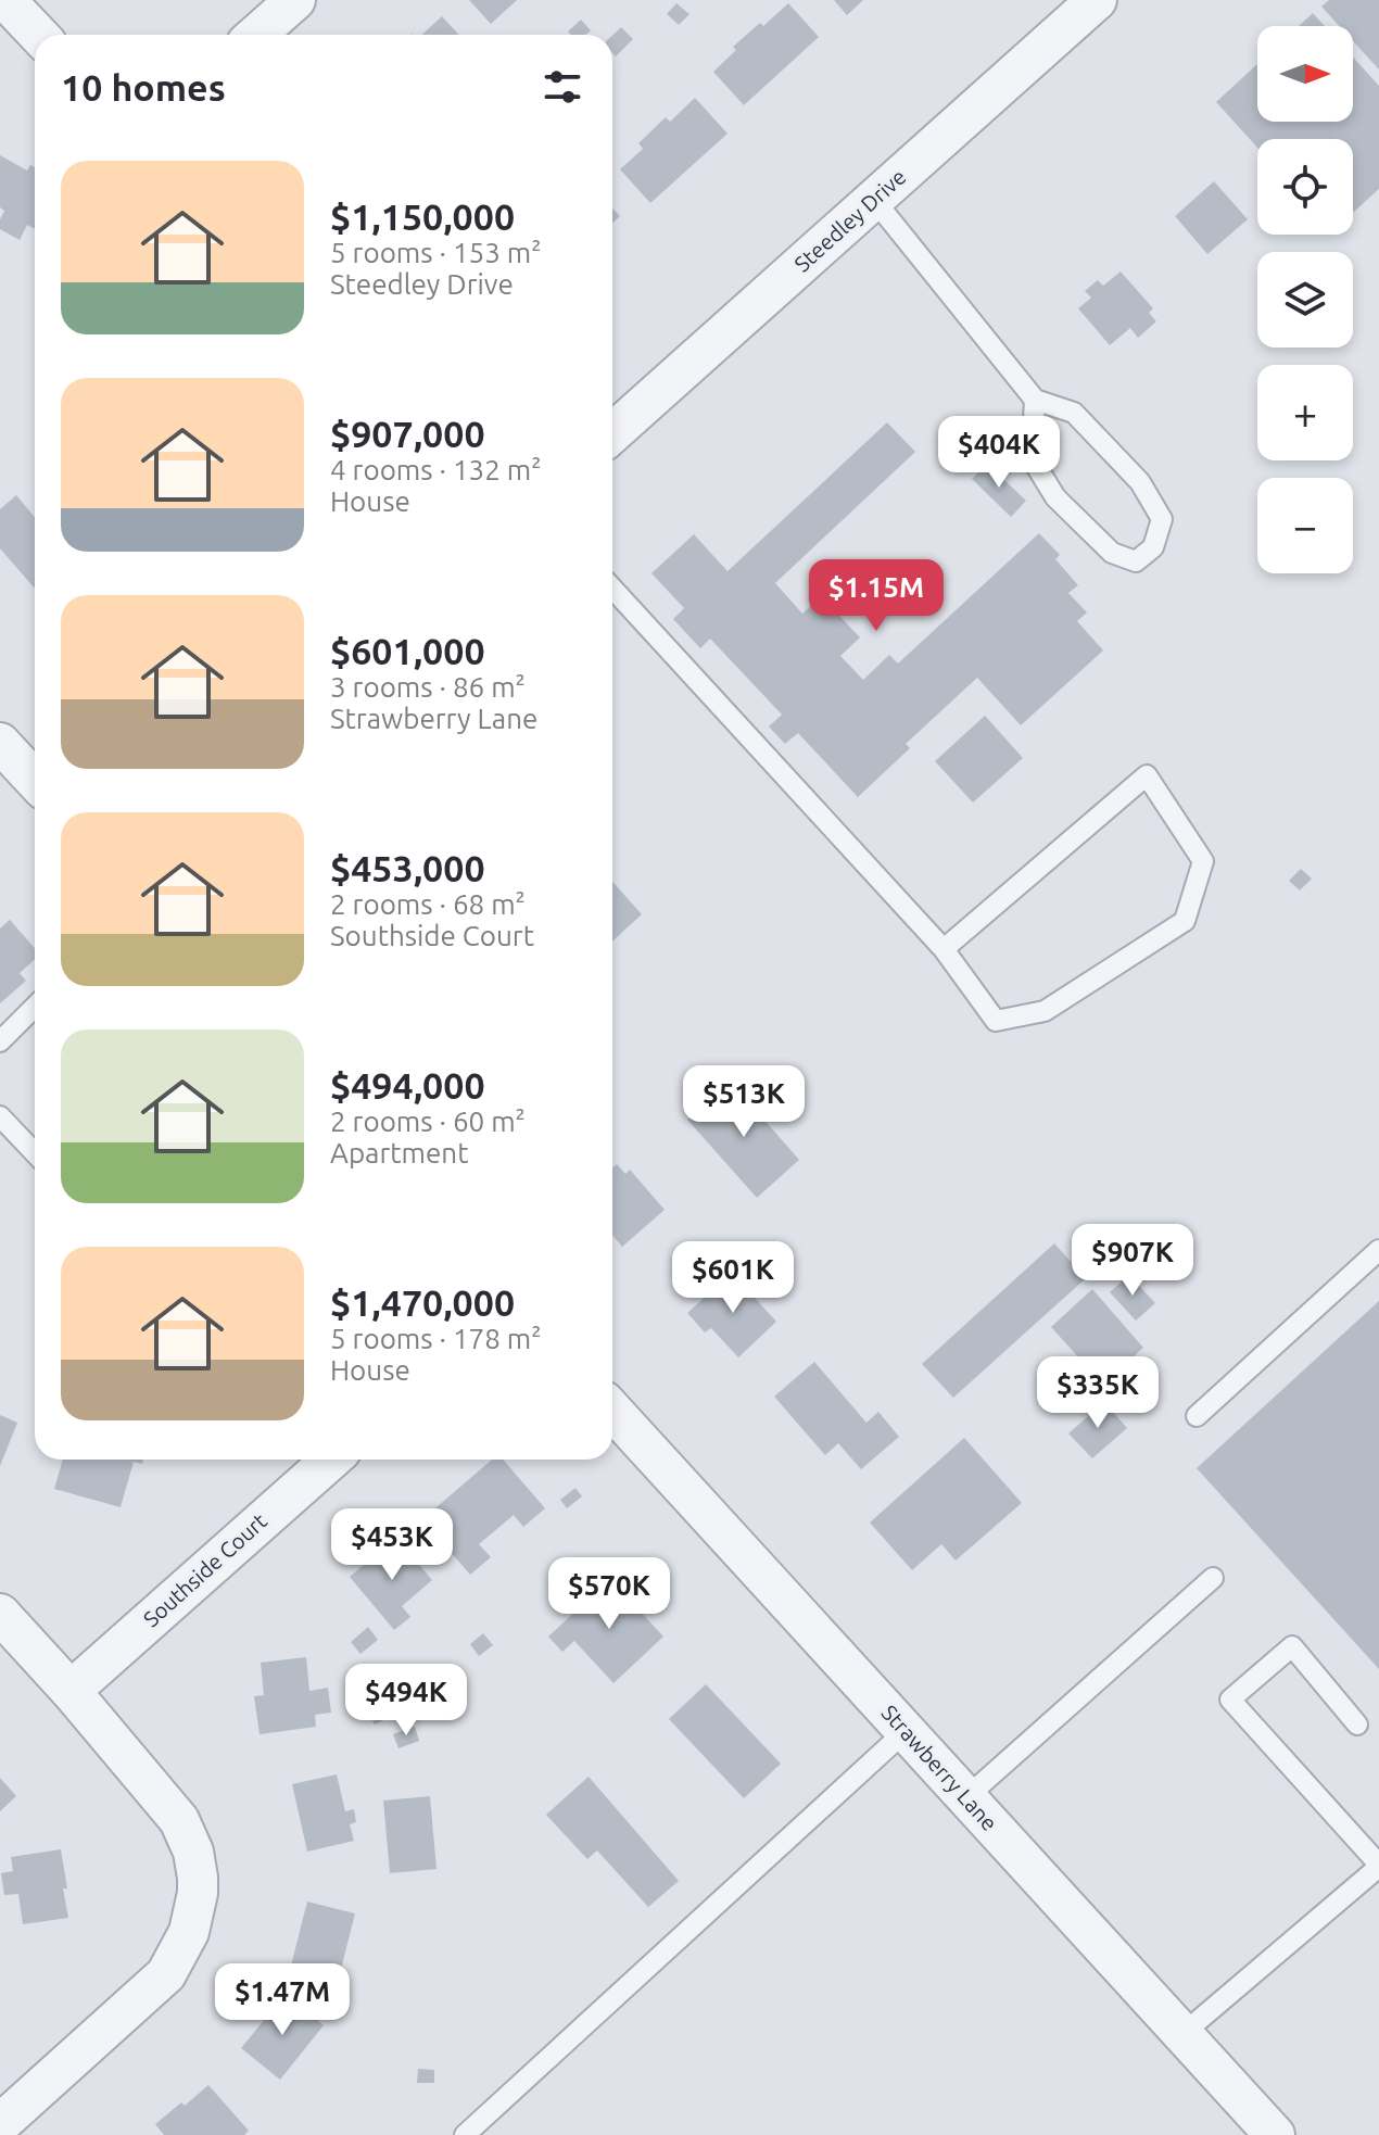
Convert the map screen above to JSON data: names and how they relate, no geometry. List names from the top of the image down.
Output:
{
  "streets": {
    "street": ["Steedley Drive", "Southside Court", "Strawberry Lane"]
  },
  "north": "right",
  "page": {
    "map_buttons": ["+", "−"],
    "heading": "10 homes",
    "list": [
      {
        "name": "$1,150,000",
        "note": "5 rooms · 153 m² · Steedley Drive"
      },
      {
        "name": "$907,000",
        "note": "4 rooms · 132 m² · House"
      },
      {
        "name": "$601,000",
        "note": "3 rooms · 86 m² · Strawberry Lane"
      },
      {
        "name": "$453,000",
        "note": "2 rooms · 68 m² · Southside Court"
      },
      {
        "name": "$494,000",
        "note": "2 rooms · 60 m² · Apartment"
      },
      {
        "name": "$1,470,000",
        "note": "5 rooms · 178 m² · House"
      }
    ],
    "price": [
      "$404K",
      "$1.15M",
      "$513K",
      "$907K",
      "$601K",
      "$335K",
      "$453K",
      "$570K",
      "$494K",
      "$1.47M"
    ]
  }
}
